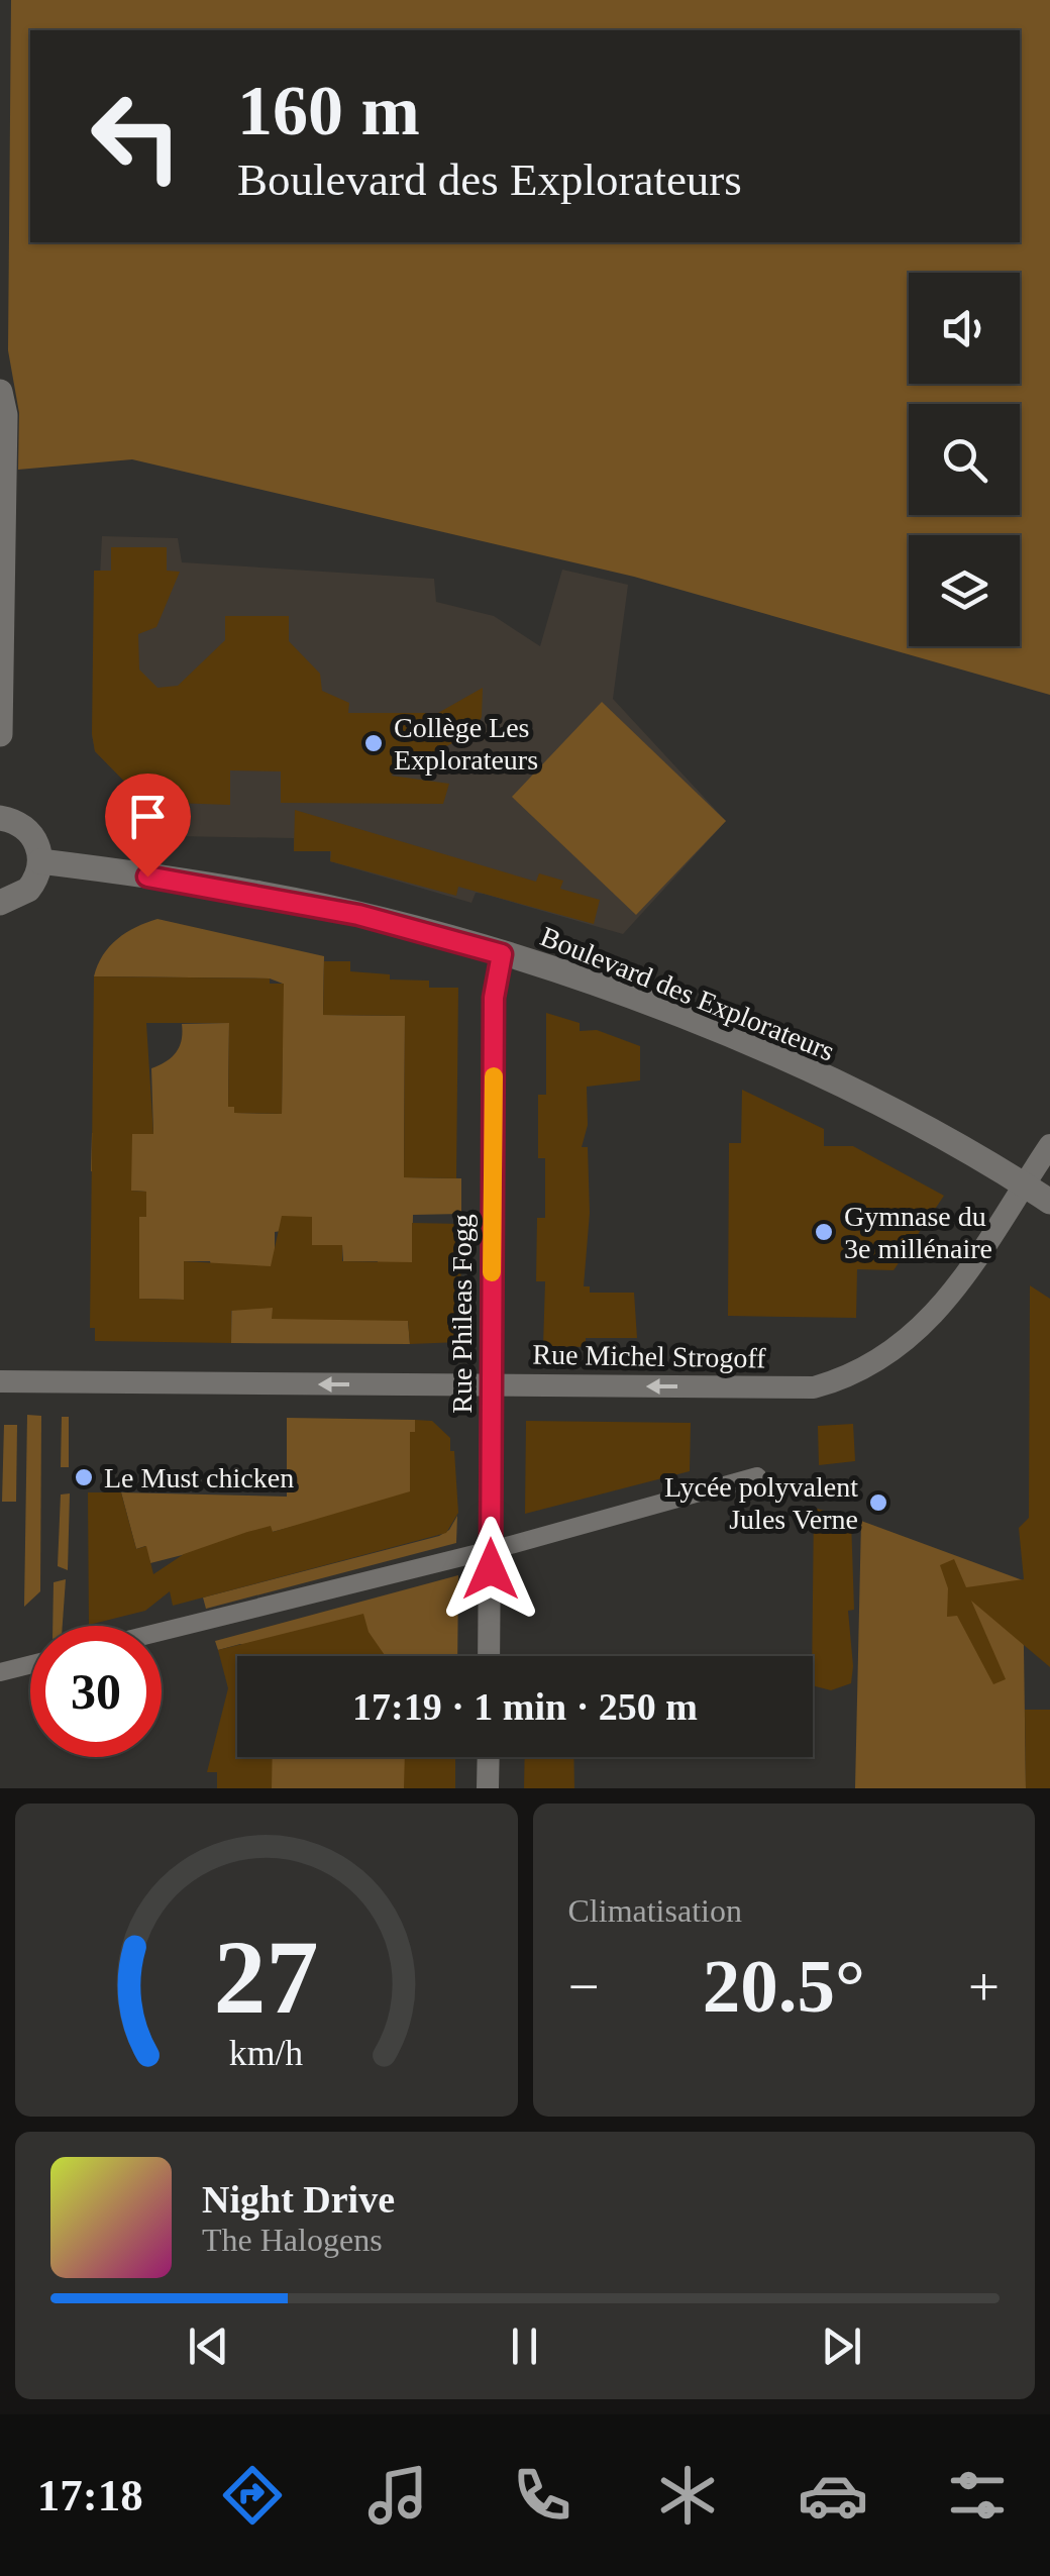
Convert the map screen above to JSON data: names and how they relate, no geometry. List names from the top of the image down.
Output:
{
  "streets": {
    "street": ["Boulevard des Explorateurs", "Rue Phileas Fogg", "Rue Michel Strogoff"]
  },
  "crossings": [
    ["Boulevard des Explorateurs", "Rue Phileas Fogg"],
    ["Boulevard des Explorateurs", "Rue Michel Strogoff"],
    ["Rue Phileas Fogg", "Rue Michel Strogoff"]
  ],
  "places": [
    "Collège Les Explorateurs",
    "Gymnase du 3e millénaire",
    "Le Must chicken",
    "Lycée polyvalent Jules Verne"
  ],
  "page": {
    "turn": ["160 m", "Boulevard des Explorateurs"],
    "limit": "30",
    "trip": "17:19 · 1 min · 250 m",
    "tile": "Climatisation",
    "heat": ["−", "20.5°", "+"],
    "song": ["Night Drive", "The Halogens"],
    "tabs": "17:18",
    "gauge": ["27", "km/h"]
  }
}
